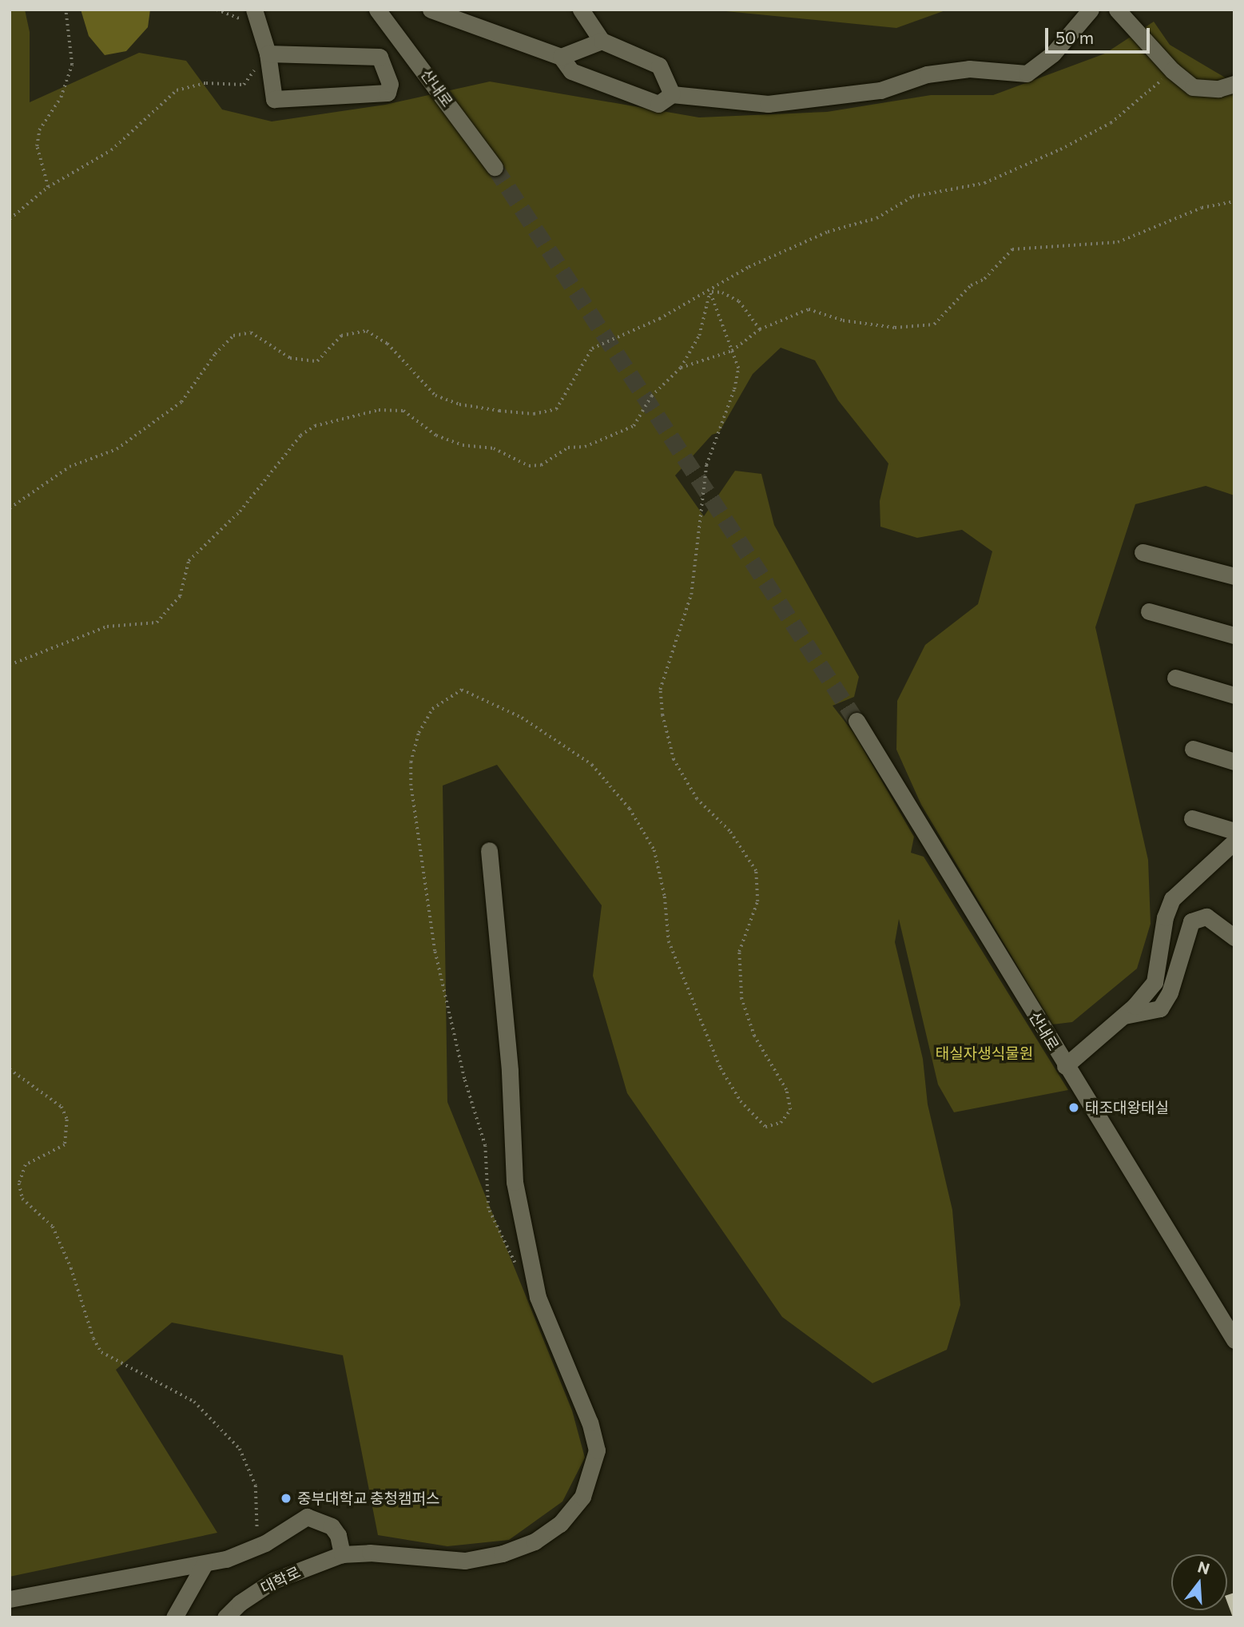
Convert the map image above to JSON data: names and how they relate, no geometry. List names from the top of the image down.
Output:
{
  "streets": {
    "street": ["산내로", "대학로"]
  },
  "parks": ["태실자생식물원"],
  "places": ["태조대왕태실", "중부대학교 충청캠퍼스"],
  "scale_bar": "50 m",
  "north": "top"
}
